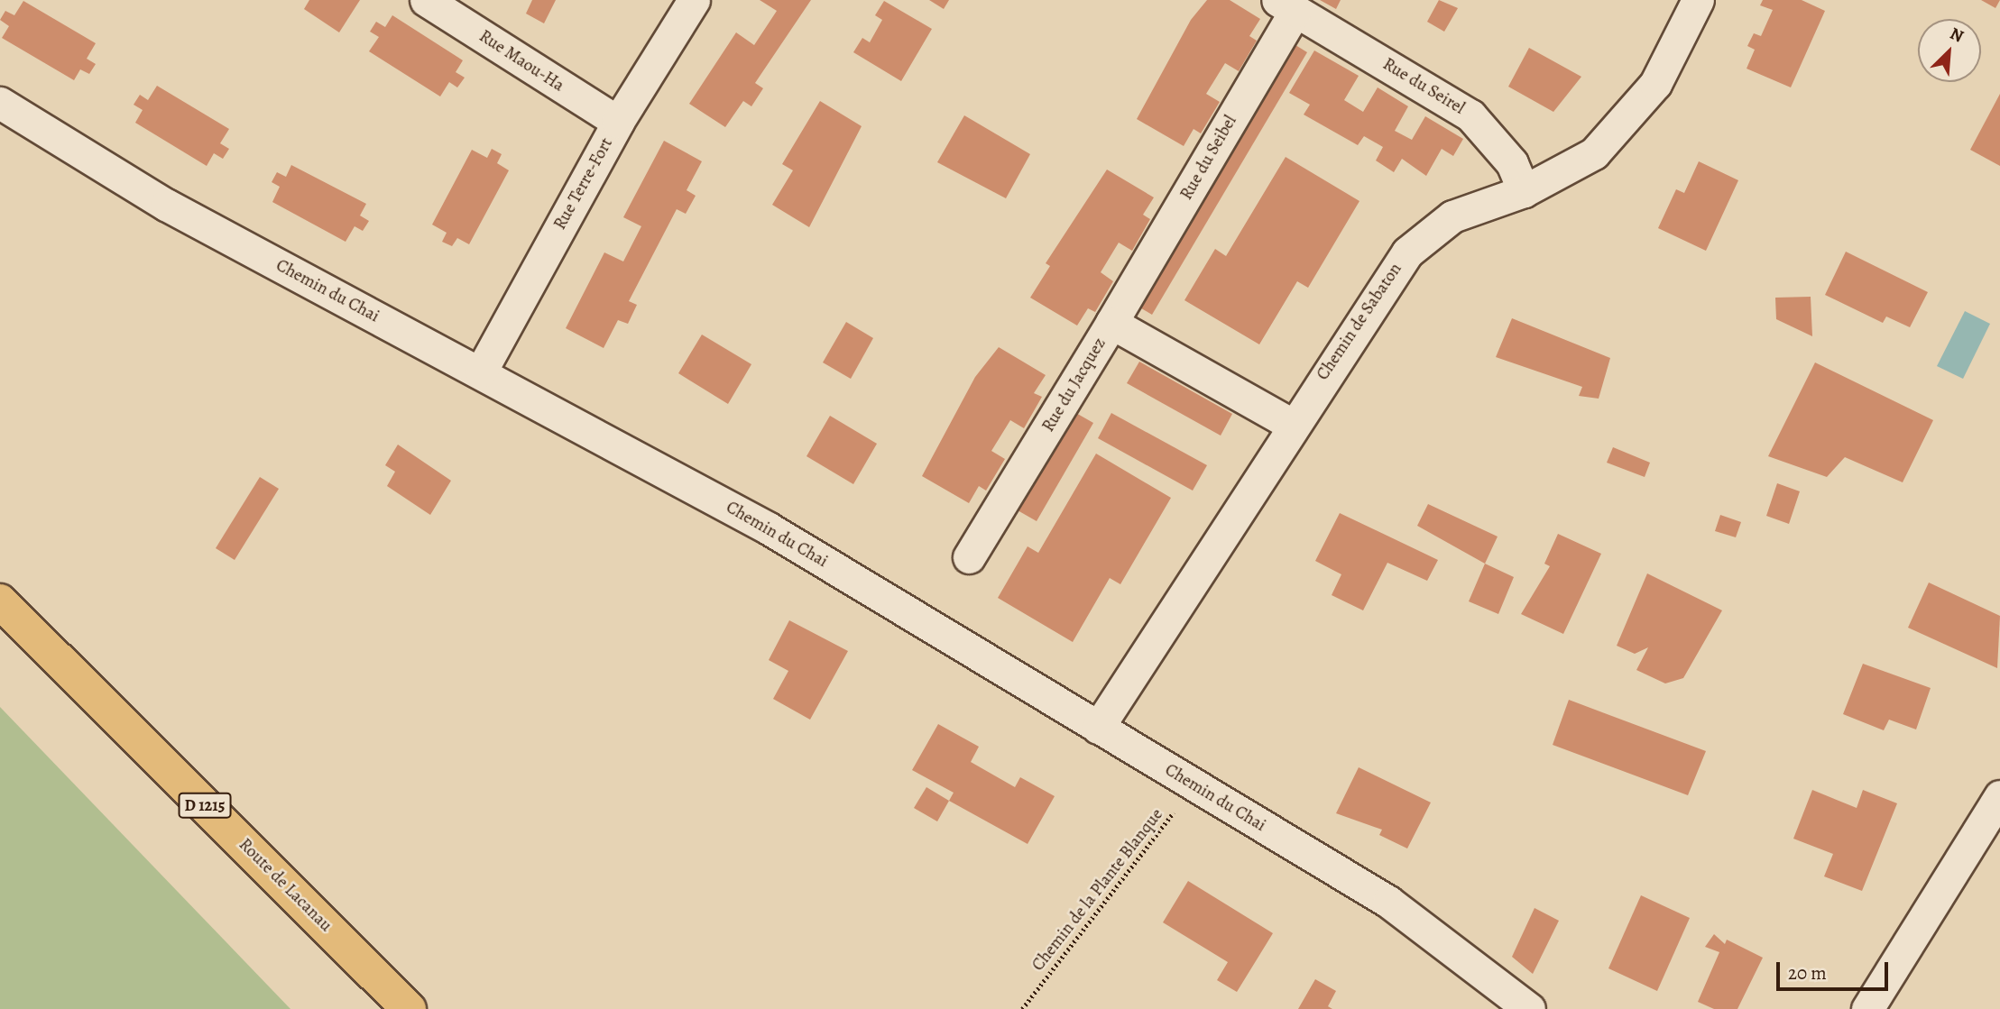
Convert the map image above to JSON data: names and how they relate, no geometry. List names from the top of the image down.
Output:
{
  "streets": {
    "main road": ["D 1215", "Route de Lacanau"],
    "street": [
      "Rue Maou-Ha",
      "Rue du Seirel",
      "Rue du Seibel",
      "Rue Terre-Fort",
      "Chemin du Chai",
      "Chemin de Sabaton",
      "Rue du Jacquez"
    ],
    "path": ["Chemin de la Plante Blanque"]
  },
  "crossings": [
    ["Rue Maou-Ha", "Rue Terre-Fort"],
    ["Rue du Seirel", "Rue du Seibel"],
    ["Rue du Seirel", "Chemin de Sabaton"],
    ["Rue du Seibel", "Rue du Jacquez"],
    ["Rue Terre-Fort", "Chemin du Chai"],
    ["Chemin du Chai", "Chemin de Sabaton"],
    ["Chemin du Chai", "Chemin de la Plante Blanque"],
    ["Chemin de Sabaton", "Rue du Jacquez"]
  ],
  "scale_bar": "20 m",
  "north": "top right"
}
